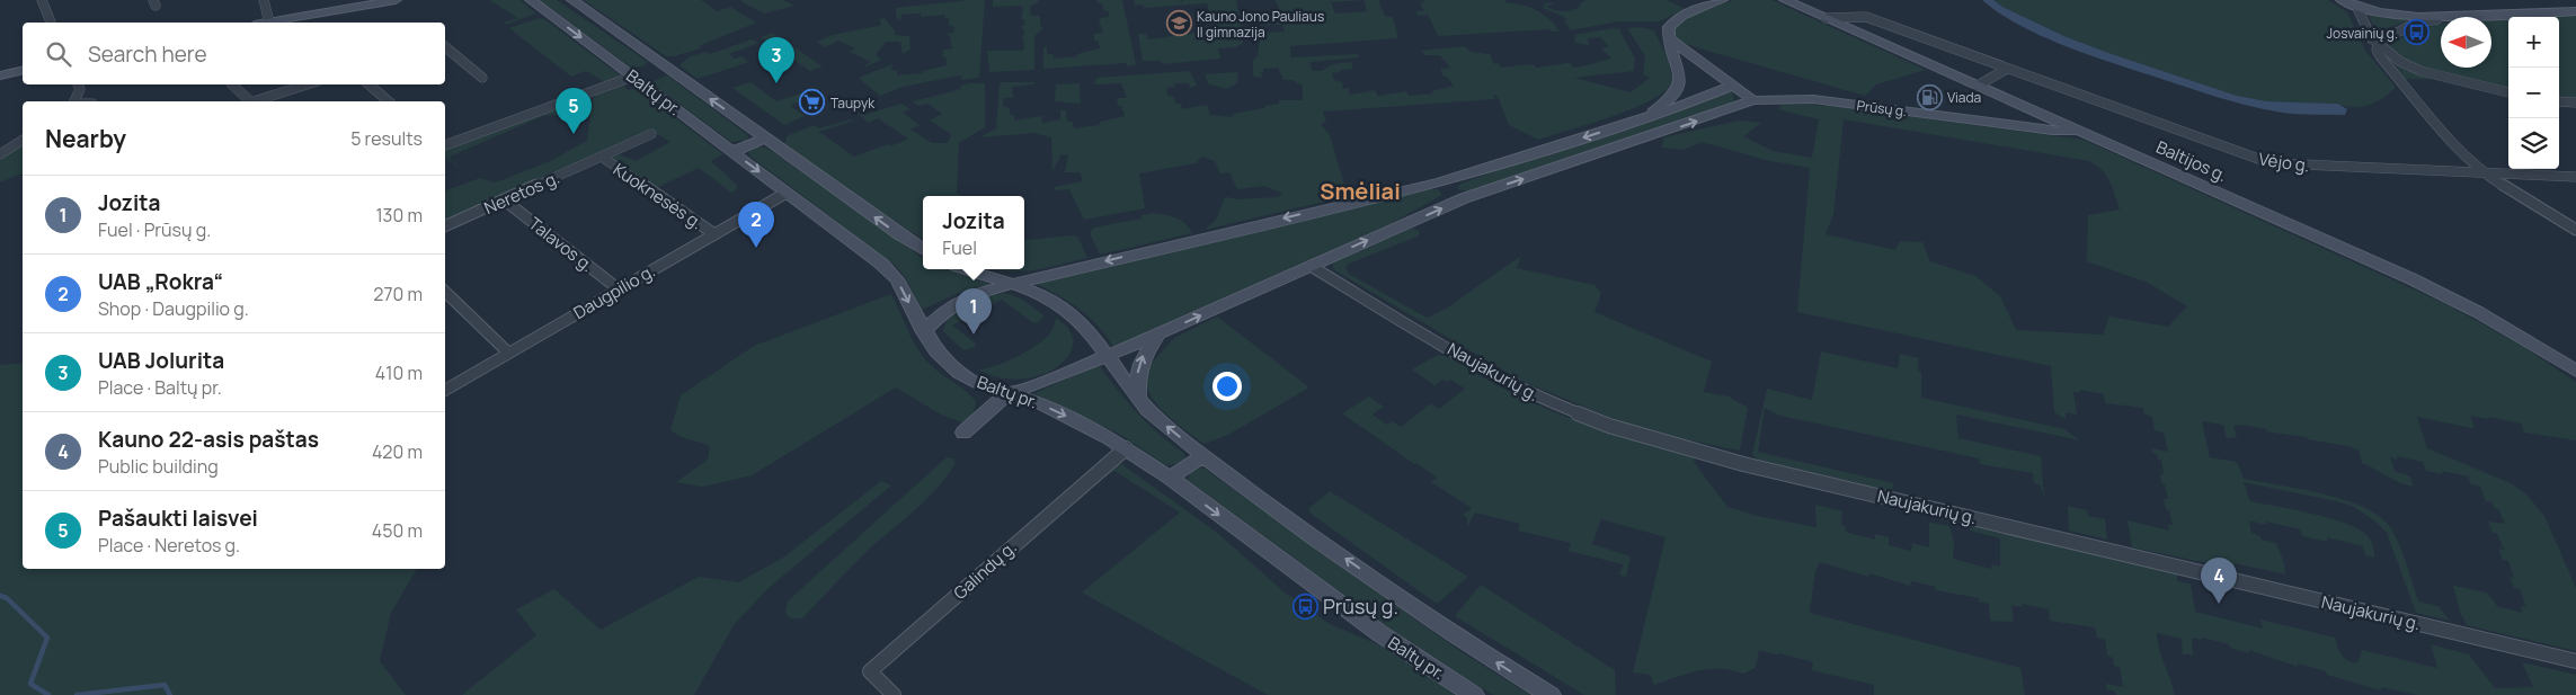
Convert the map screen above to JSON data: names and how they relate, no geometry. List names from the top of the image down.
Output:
{
  "streets": {
    "main road": ["Baltų pr.", "Prūsų g.", "Baltijos g."],
    "street": [
      "Vėjo g.",
      "Neretos g.",
      "Kuoknesės g.",
      "Talavos g.",
      "Daugpilio g.",
      "Naujakurių g.",
      "Galindų g."
    ]
  },
  "crossings": [
    ["Baltų pr.", "Prūsų g."],
    ["Baltų pr.", "Daugpilio g."],
    ["Baltų pr.", "Galindų g."],
    ["Prūsų g.", "Baltijos g."],
    ["Prūsų g.", "Naujakurių g."],
    ["Baltijos g.", "Vėjo g."],
    ["Neretos g.", "Kuoknesės g."],
    ["Neretos g.", "Talavos g."],
    ["Kuoknesės g.", "Daugpilio g."],
    ["Talavos g.", "Daugpilio g."]
  ],
  "one_way": ["Prūsų g."],
  "districts": ["Smėliai"],
  "places": {
    "school or university": ["Kauno Jono Pauliaus II gimnazija"],
    "bus stop": ["Josvainių g.", "Prūsų g."],
    "fuel station": ["Viada"],
    "supermarket": ["Taupyk"]
  },
  "north": "left",
  "page": {
    "map_buttons": ["+", "−"],
    "search": "Search here",
    "pins": [
      "3",
      "5",
      "2",
      "1",
      "4"
    ],
    "heading": ["Nearby", "5 results"],
    "list": [
      {
        "mark": "1",
        "name": "Jozita",
        "note": "Fuel · Prūsų g.",
        "value": "130 m"
      },
      {
        "mark": "2",
        "name": "UAB „Rokra“",
        "note": "Shop · Daugpilio g.",
        "value": "270 m"
      },
      {
        "mark": "3",
        "name": "UAB Jolurita",
        "note": "Place · Baltų pr.",
        "value": "410 m"
      },
      {
        "mark": "4",
        "name": "Kauno 22-asis paštas",
        "note": "Public building",
        "value": "420 m"
      },
      {
        "mark": "5",
        "name": "Pašaukti laisvei",
        "note": "Place · Neretos g.",
        "value": "450 m"
      }
    ],
    "popup": ["Jozita", "Fuel"]
  }
}
